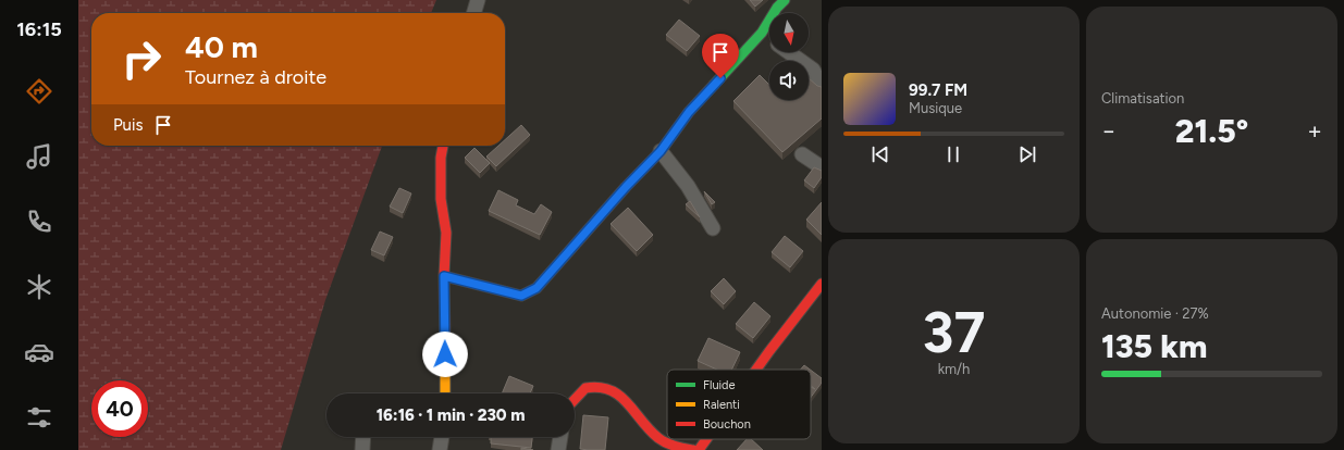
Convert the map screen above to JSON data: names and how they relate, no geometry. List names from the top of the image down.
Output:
{
  "legend": ["Fluide", "Ralenti", "Bouchon"],
  "north": "bottom",
  "page": {
    "tabs": "16:15",
    "tile": [
      "Climatisation",
      ["37", "km/h"],
      ["Autonomie · 27%", "135 km"]
    ],
    "turn": ["40 m", "Tournez à droite"],
    "song": ["99.7 FM", "Musique"],
    "then": "Puis",
    "heat": ["−", "21.5°", "+"],
    "limit": "40",
    "trip": "16:16 · 1 min · 230 m"
  }
}
